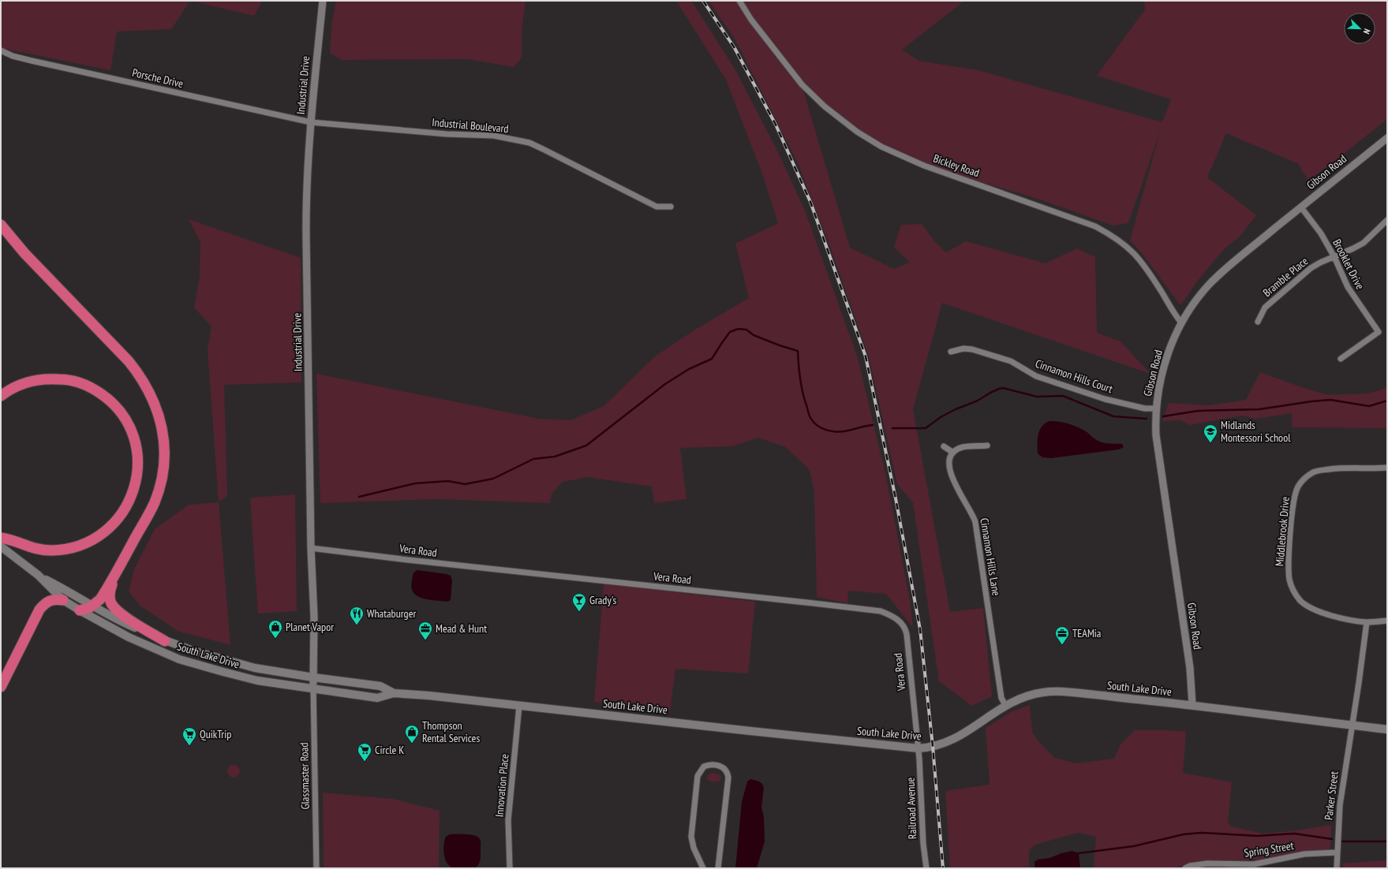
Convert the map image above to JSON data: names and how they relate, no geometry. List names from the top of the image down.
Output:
{
  "streets": {
    "main road": ["South Lake Drive"],
    "street": [
      "Porsche Drive",
      "Industrial Drive",
      "Industrial Boulevard",
      "Bickley Road",
      "Gibson Road",
      "Brooklet Drive",
      "Bramble Place",
      "Cinnamon Hills Court",
      "Middlebrook Drive",
      "Vera Road",
      "Cinnamon Hills Lane",
      "Glassmaster Road",
      "Innovation Place",
      "Parker Street",
      "Railroad Avenue",
      "Spring Street"
    ]
  },
  "crossings": [
    ["Porsche Drive", "Industrial Drive"],
    ["Porsche Drive", "Industrial Boulevard"],
    ["Industrial Drive", "Industrial Boulevard"],
    ["Industrial Drive", "Vera Road"],
    ["Industrial Drive", "South Lake Drive"],
    ["Industrial Drive", "Glassmaster Road"],
    ["Bickley Road", "Gibson Road"],
    ["Gibson Road", "Brooklet Drive"],
    ["Gibson Road", "Cinnamon Hills Court"],
    ["Gibson Road", "South Lake Drive"],
    ["Brooklet Drive", "Bramble Place"],
    ["Vera Road", "South Lake Drive"],
    ["Vera Road", "Railroad Avenue"],
    ["Cinnamon Hills Lane", "South Lake Drive"],
    ["South Lake Drive", "Glassmaster Road"],
    ["South Lake Drive", "Innovation Place"],
    ["South Lake Drive", "Parker Street"],
    ["South Lake Drive", "Railroad Avenue"],
    ["Parker Street", "Spring Street"]
  ],
  "places": {
    "school or university": ["Midlands Montessori School"],
    "bar": ["Grady's"],
    "restaurant": ["Whataburger"],
    "shop": ["Planet Vapor", "Thompson Rental Services"],
    "office": ["Mead & Hunt", "TEAMia"],
    "supermarket": ["QuikTrip", "Circle K"]
  },
  "north": "bottom right"
}
